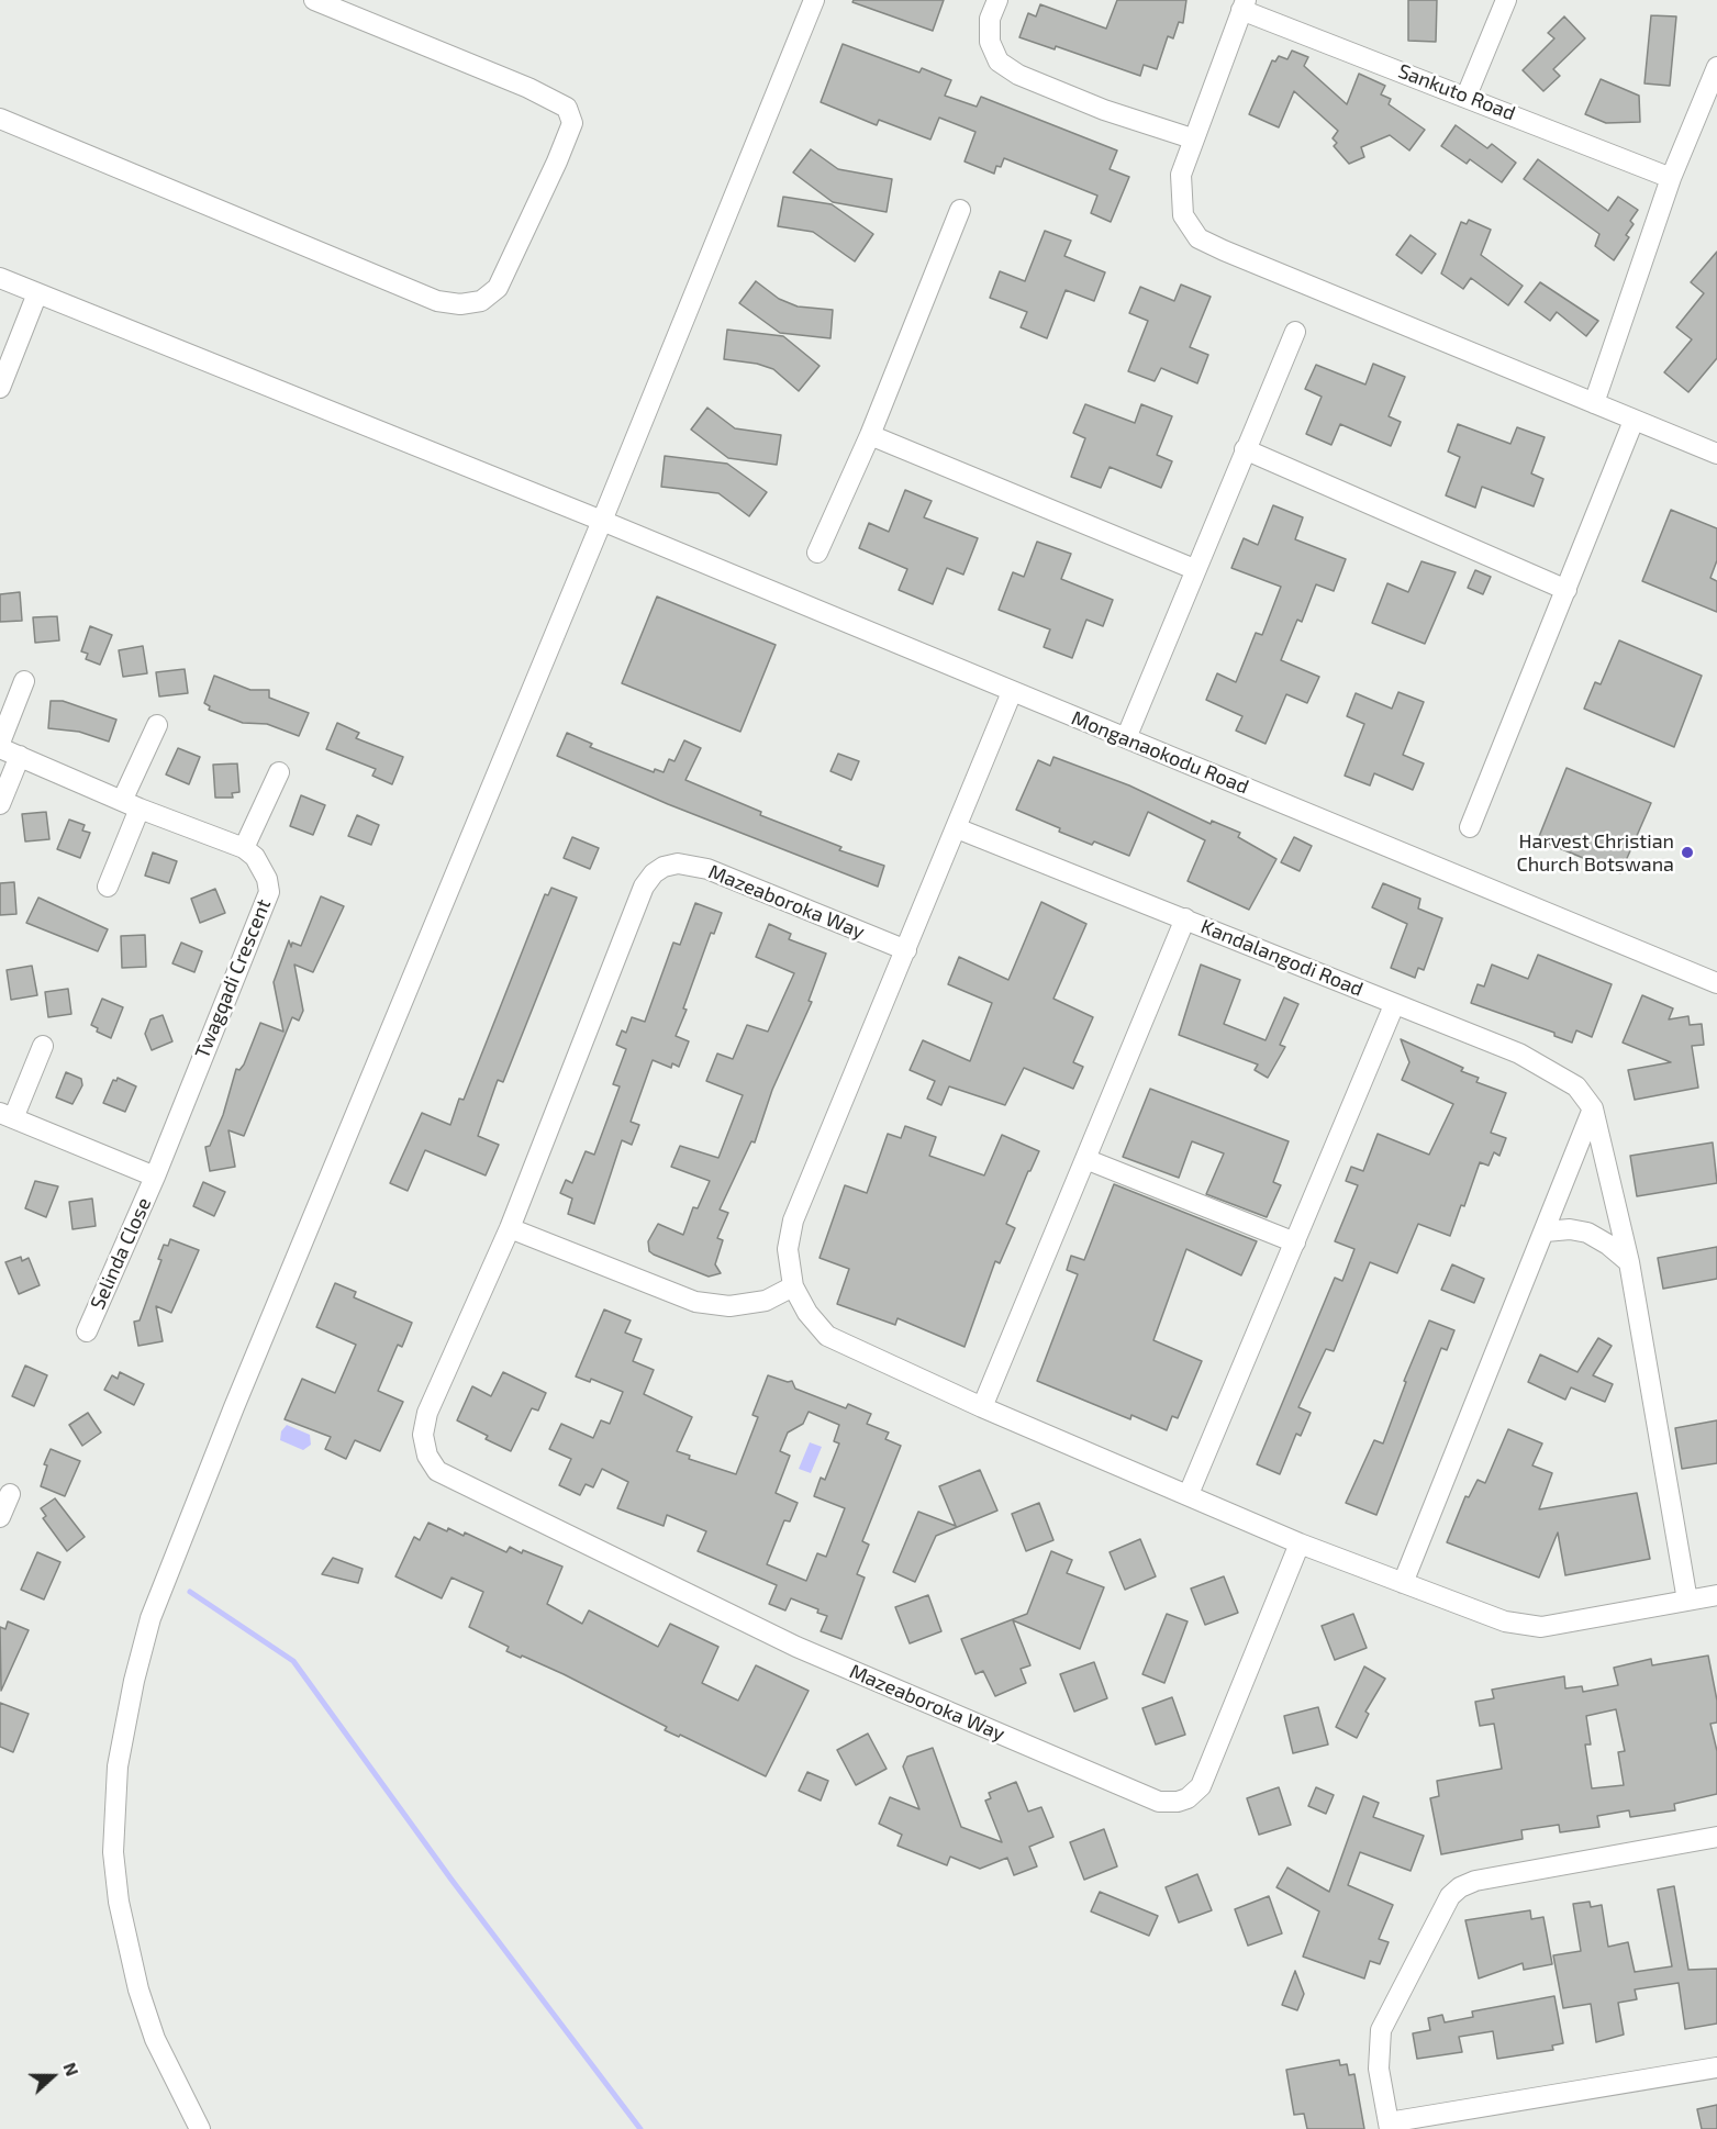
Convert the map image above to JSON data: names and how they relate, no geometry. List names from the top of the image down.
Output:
{
  "streets": {
    "street": [
      "Sankuto Road",
      "Monganaokodu Road",
      "Mazeaboroka Way",
      "Kandalangodi Road",
      "Twagqadi Crescent",
      "Selinda Close"
    ]
  },
  "crossings": [
    ["Twagqadi Crescent", "Selinda Close"]
  ],
  "places": ["Harvest Christian Church Botswana"],
  "north": "right"
}
